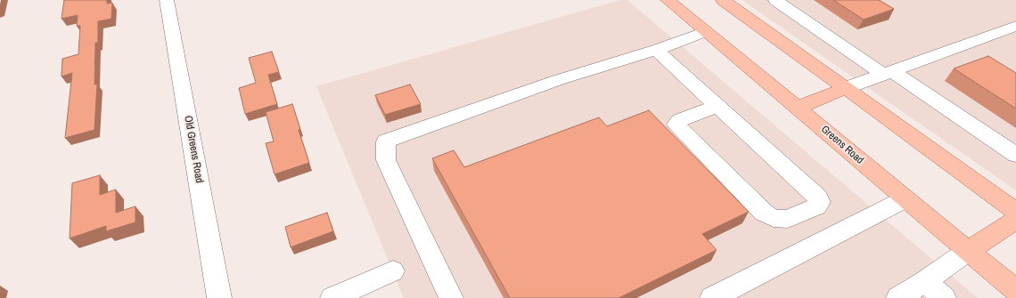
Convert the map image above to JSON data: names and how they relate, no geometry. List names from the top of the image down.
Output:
{
  "streets": {
    "main road": ["Greens Road"],
    "street": ["Old Greens Road"]
  }
}
